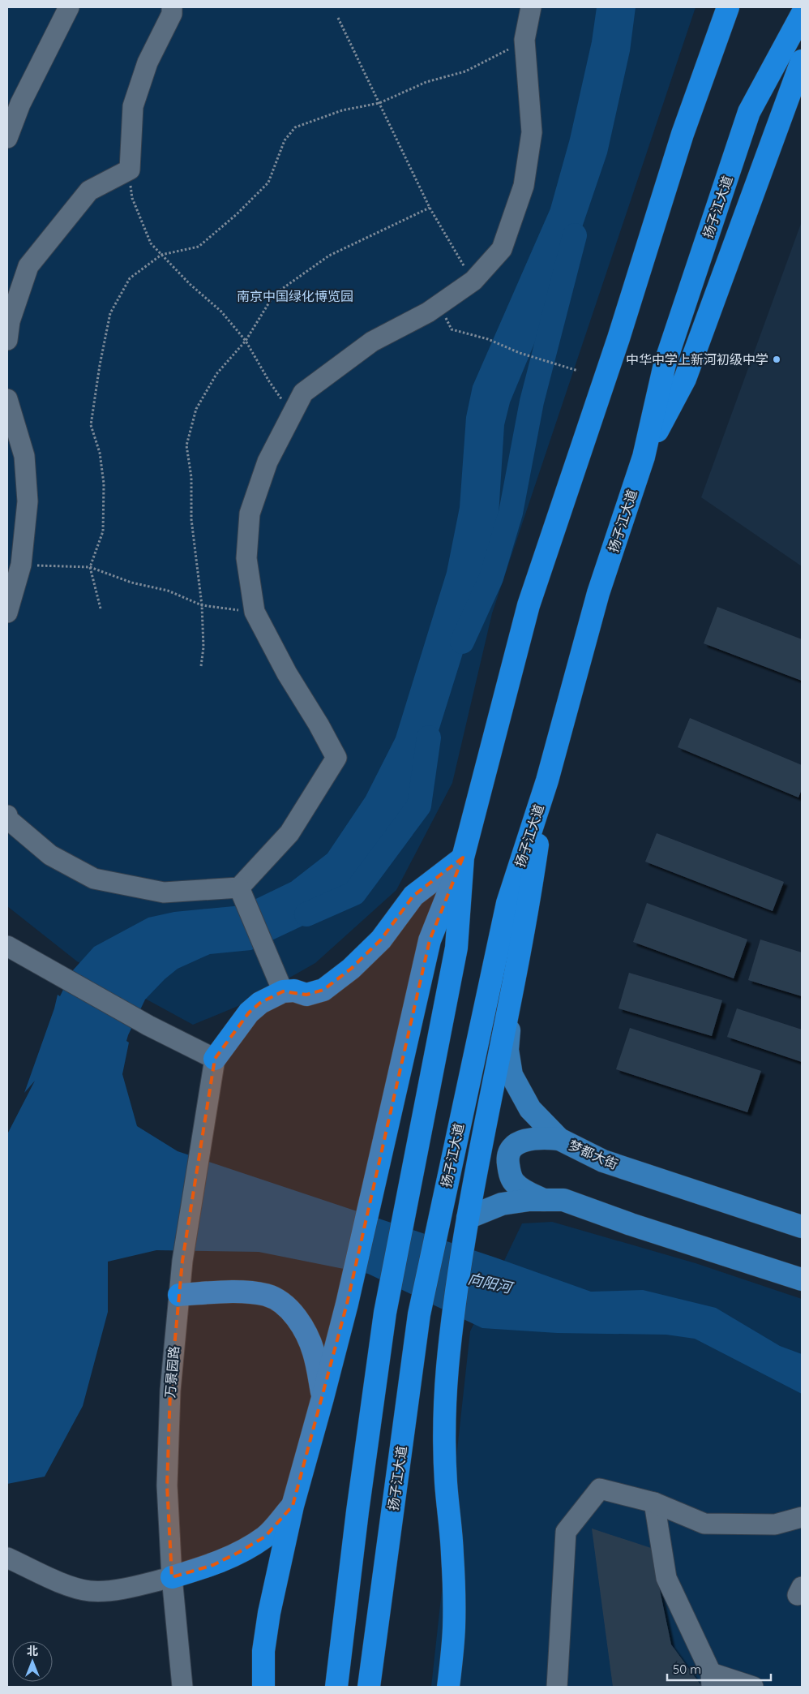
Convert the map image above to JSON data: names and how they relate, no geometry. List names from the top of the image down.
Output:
{
  "streets": {
    "highway": ["扬子江大道"],
    "main road": ["梦都大街"],
    "street": ["万景园路"]
  },
  "water": ["向阳河"],
  "parks": ["南京中国绿化博览园"],
  "places": ["中华中学上新河初级中学"],
  "scale_bar": "50 m",
  "north": "top"
}
